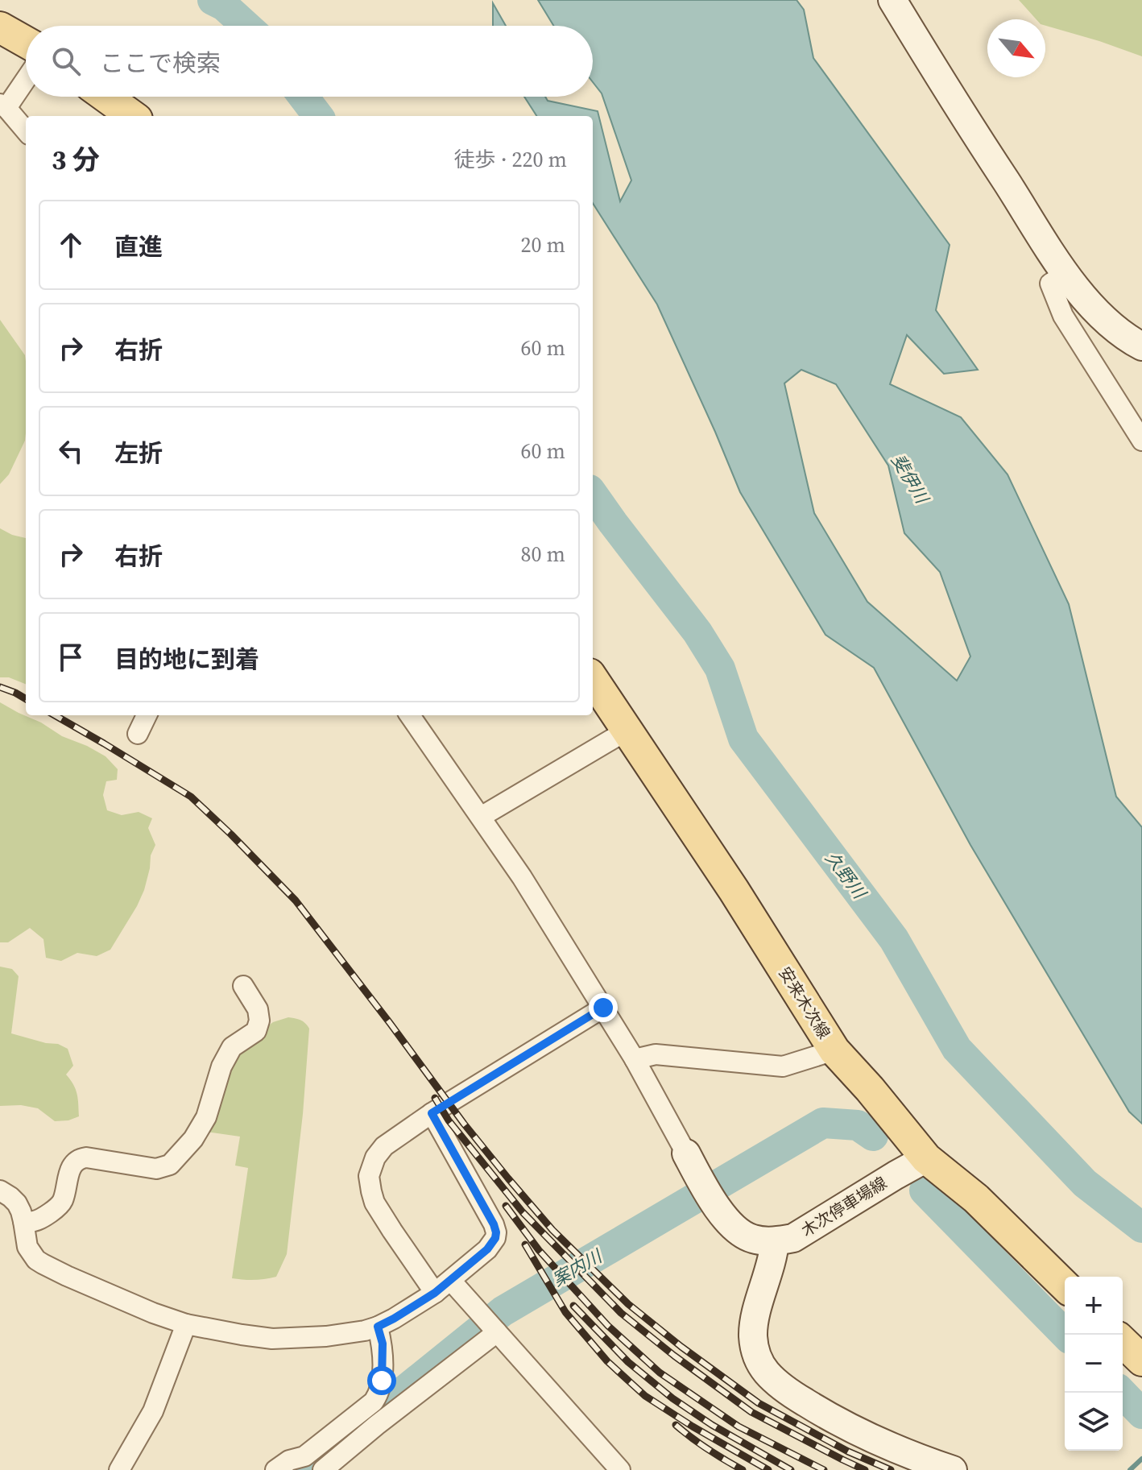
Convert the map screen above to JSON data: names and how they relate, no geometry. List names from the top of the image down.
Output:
{
  "streets": {
    "main road": ["安来木次線"],
    "street": ["木次停車場線"]
  },
  "crossings": [
    ["安来木次線", "木次停車場線"]
  ],
  "water": ["斐伊川", "久野川", "案内川"],
  "north": "bottom right",
  "page": {
    "search": "ここで検索",
    "heading": ["3 分", "徒歩 · 220 m"],
    "list": [
      ["直進", "20 m"],
      ["右折", "60 m"],
      ["左折", "60 m"],
      ["右折", "80 m"],
      "目的地に到着"
    ],
    "map_buttons": ["+", "−"]
  }
}
